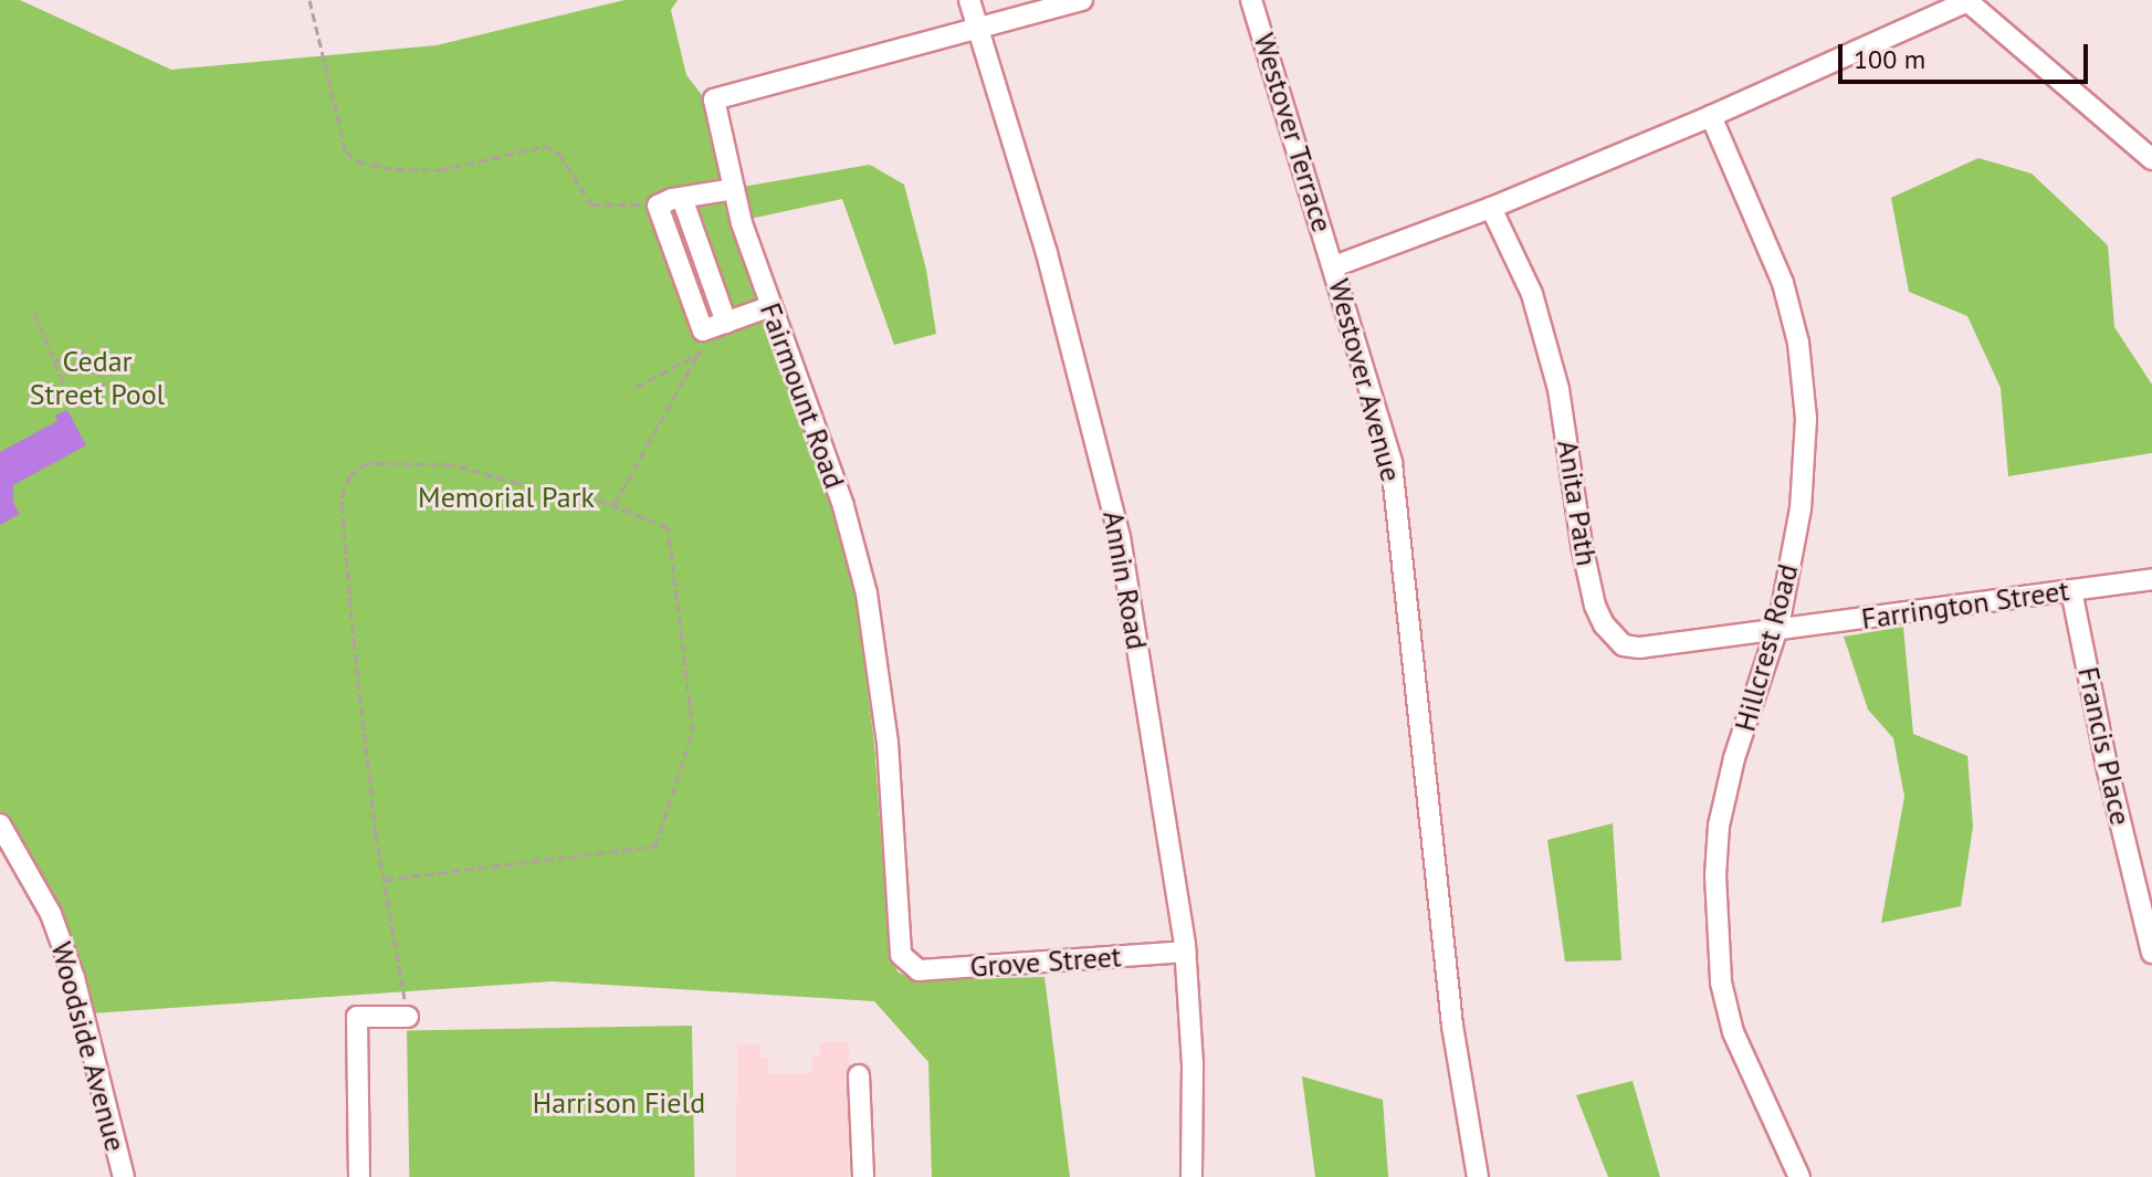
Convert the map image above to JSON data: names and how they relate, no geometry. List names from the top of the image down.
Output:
{
  "streets": {
    "street": [
      "Westover Terrace",
      "Westover Avenue",
      "Fairmount Road",
      "Anita Path",
      "Annin Road",
      "Farrington Street",
      "Hillcrest Road",
      "Francis Place",
      "Grove Street",
      "Woodside Avenue"
    ]
  },
  "crossings": [
    ["Westover Terrace", "Westover Avenue"],
    ["Westover Avenue", "Anita Path"],
    ["Westover Avenue", "Hillcrest Road"],
    ["Fairmount Road", "Annin Road"],
    ["Fairmount Road", "Grove Street"],
    ["Anita Path", "Farrington Street"],
    ["Anita Path", "Hillcrest Road"],
    ["Annin Road", "Grove Street"],
    ["Farrington Street", "Hillcrest Road"],
    ["Farrington Street", "Francis Place"]
  ],
  "parks": ["Cedar Street Pool", "Memorial Park", "Harrison Field"],
  "scale_bar": "100 m"
}
